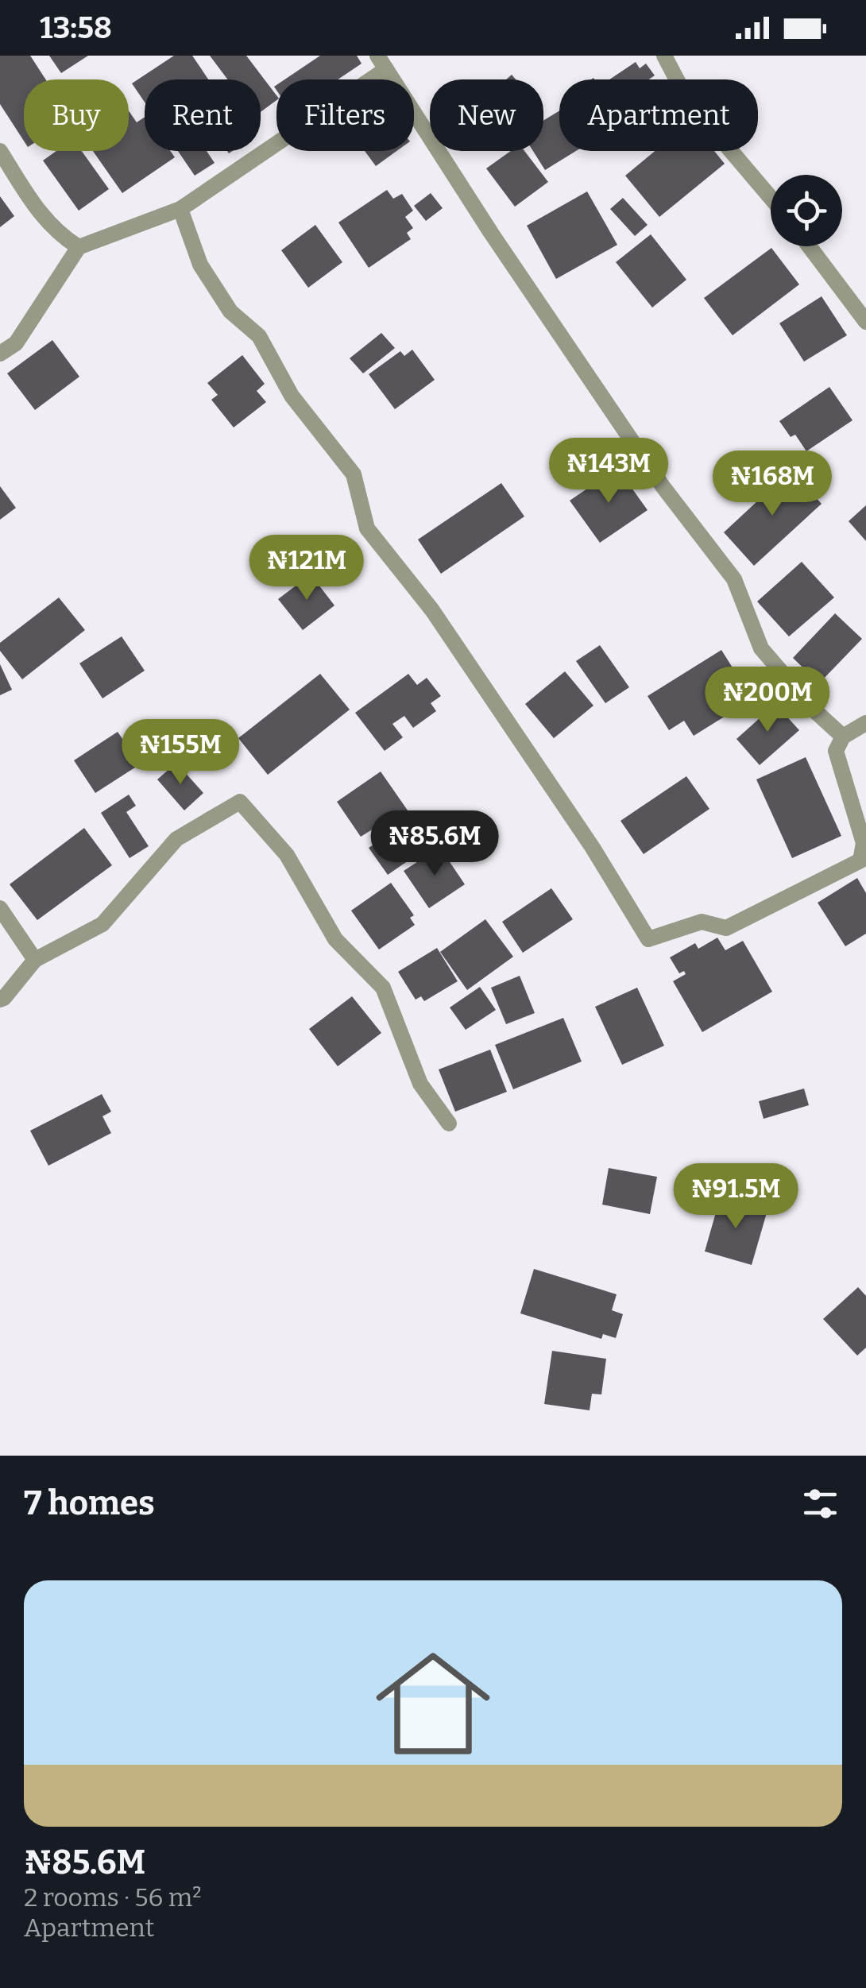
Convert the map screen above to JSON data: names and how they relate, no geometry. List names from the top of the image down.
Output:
{
  "page": {
    "status": "13:58",
    "chip": [
      "Buy",
      "Rent",
      "Filters",
      "New",
      "Apartment"
    ],
    "price": [
      "₦143M",
      "₦168M",
      "₦121M",
      "₦200M",
      "₦155M",
      "₦85.6M",
      "₦91.5M"
    ],
    "heading": "7 homes",
    "list": [
      {
        "name": "₦85.6M",
        "note": "2 rooms · 56 m² · Apartment"
      }
    ]
  }
}
